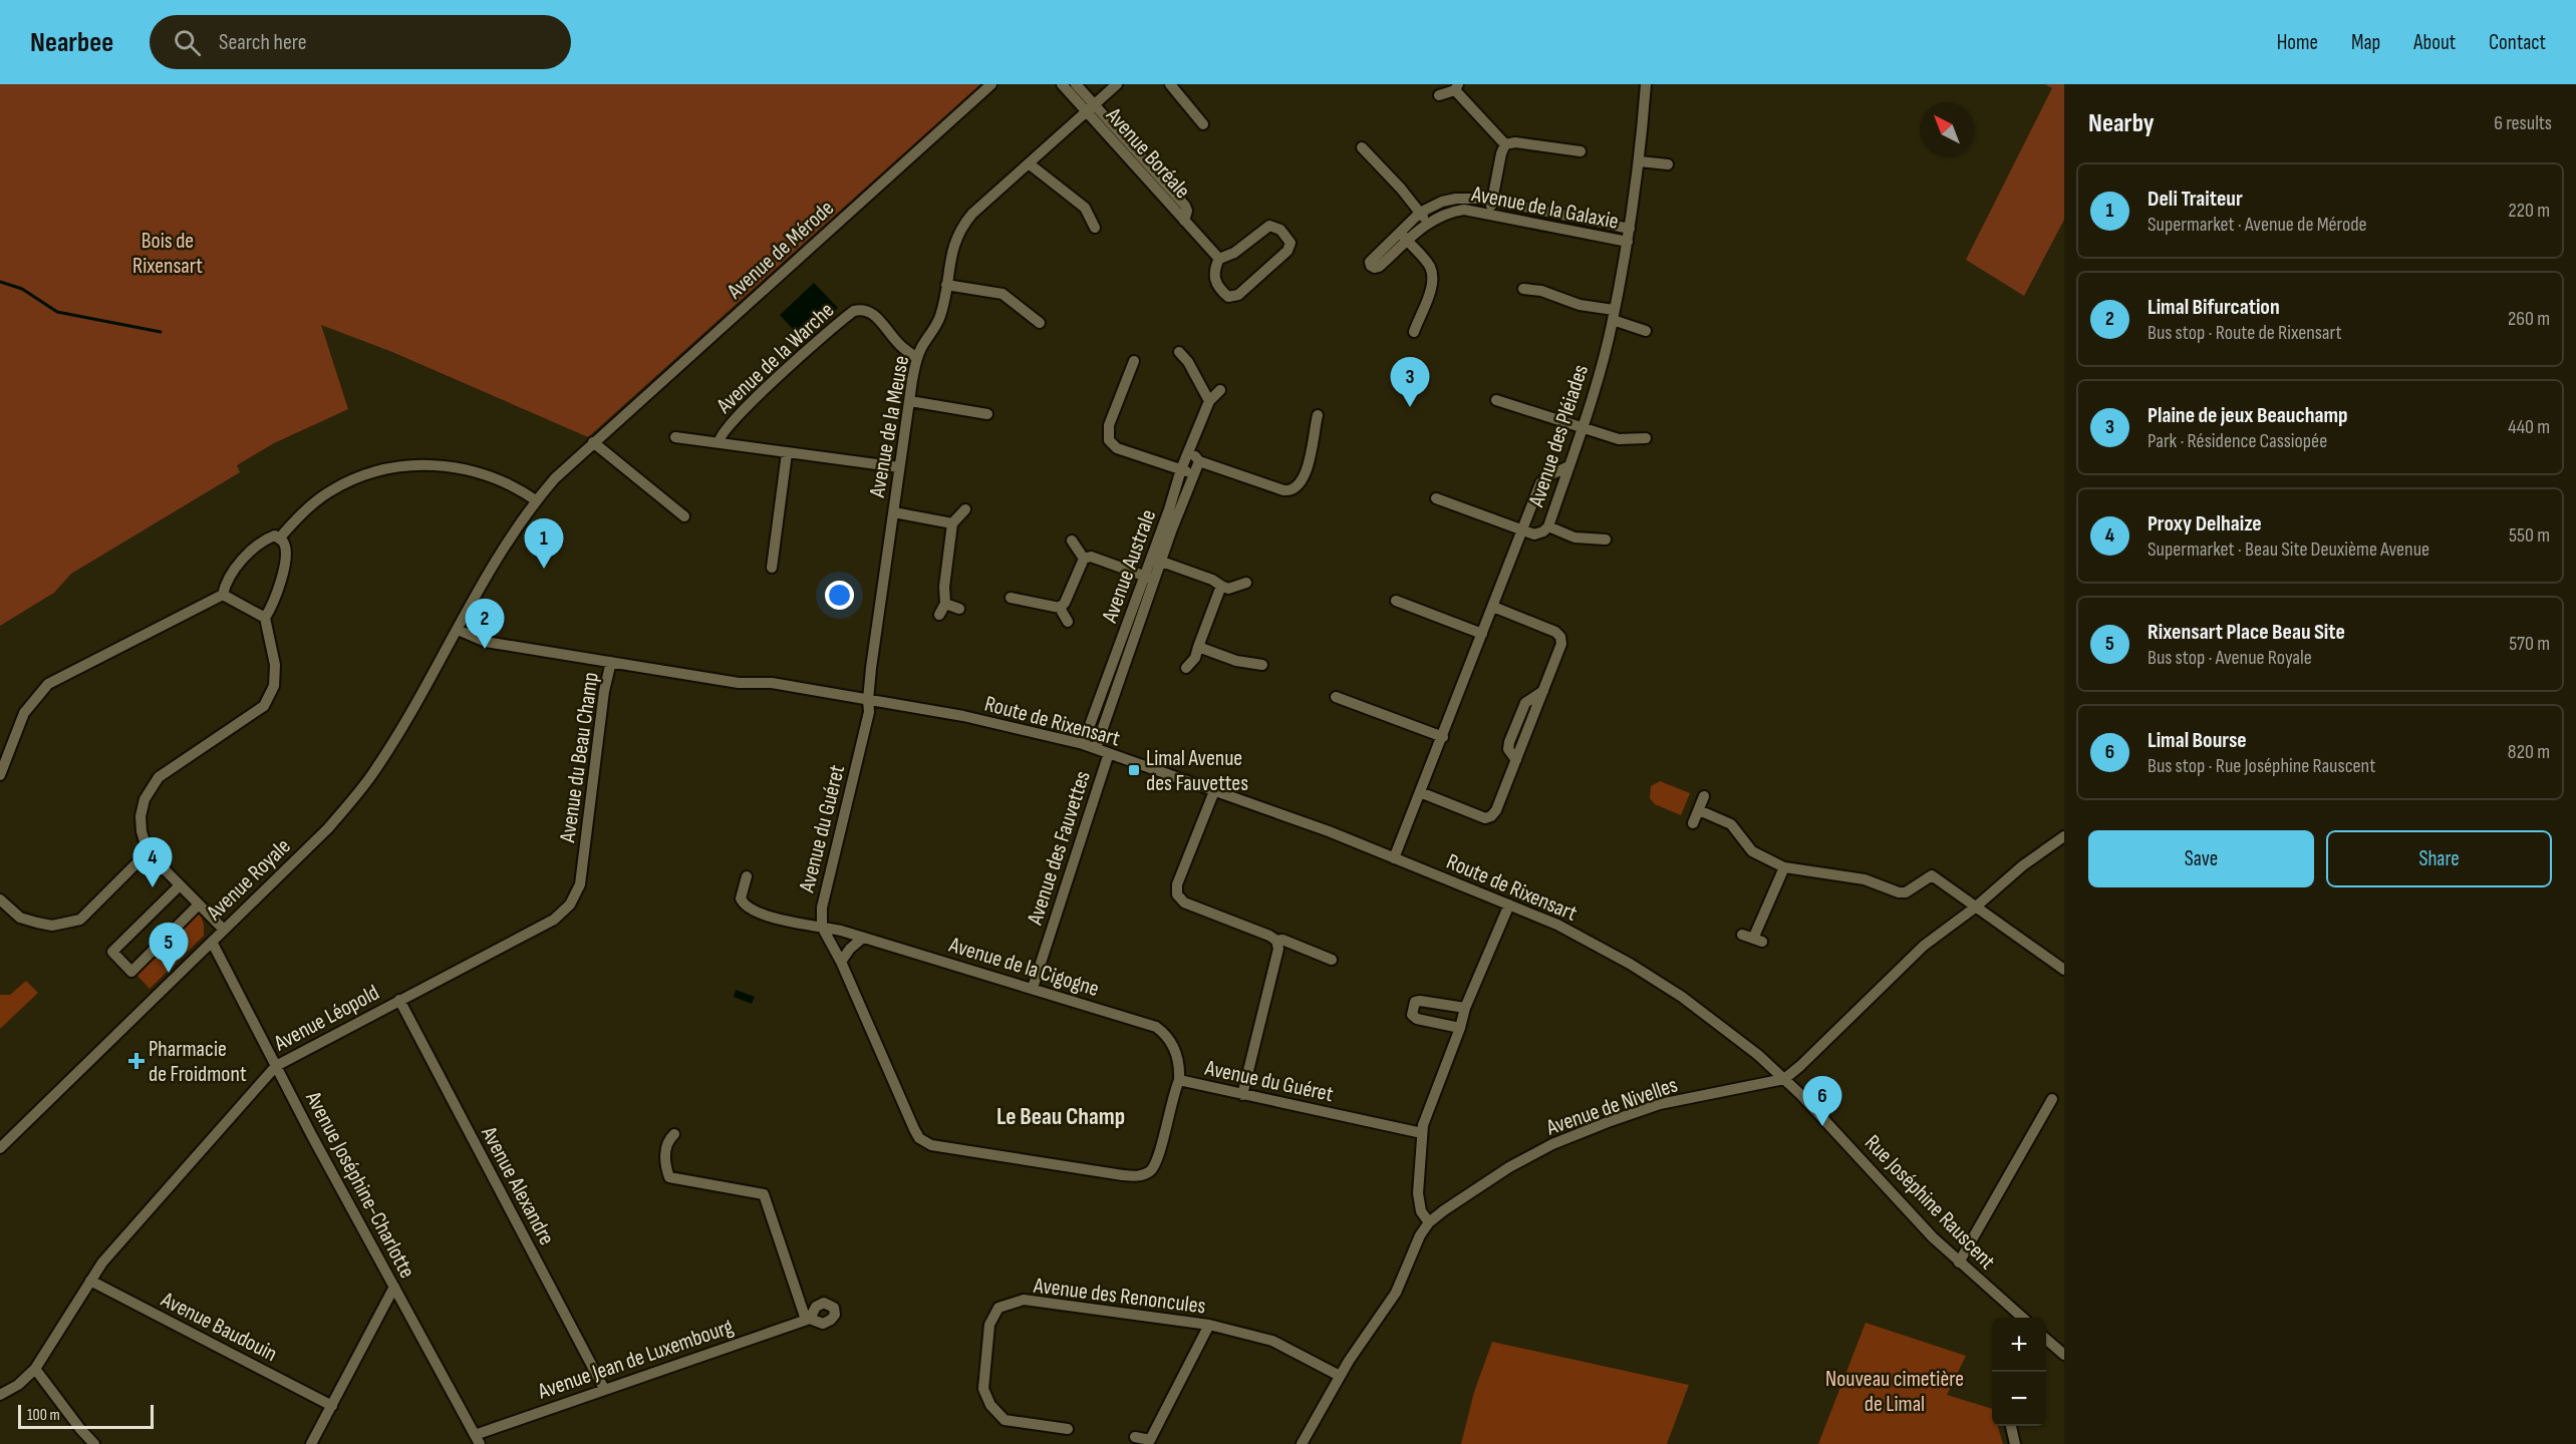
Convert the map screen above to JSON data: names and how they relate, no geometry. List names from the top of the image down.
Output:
{
  "streets": {
    "street": [
      "Avenue Boréale",
      "Avenue de la Galaxie",
      "Avenue de Mérode",
      "Avenue de la Warche",
      "Avenue de la Meuse",
      "Avenue des Pléiades",
      "Avenue Australe",
      "Route de Rixensart",
      "Avenue du Beau Champ",
      "Avenue du Guéret",
      "Avenue des Fauvettes",
      "Avenue Royale",
      "Avenue de la Cigogne",
      "Avenue Léopold",
      "Avenue de Nivelles",
      "Avenue Joséphine-Charlotte",
      "Avenue Alexandre",
      "Rue Joséphine Rauscent",
      "Avenue des Renoncules",
      "Avenue Baudouin",
      "Avenue Jean de Luxembourg"
    ]
  },
  "crossings": [
    ["Avenue Boréale", "Avenue de la Meuse"],
    ["Avenue de la Galaxie", "Avenue des Pléiades"],
    ["Avenue de Mérode", "Route de Rixensart"],
    ["Avenue de Mérode", "Avenue Royale"],
    ["Avenue de la Warche", "Avenue de la Meuse"],
    ["Avenue de la Meuse", "Route de Rixensart"],
    ["Avenue de la Meuse", "Avenue du Guéret"],
    ["Avenue des Pléiades", "Route de Rixensart"],
    ["Avenue Australe", "Route de Rixensart"],
    ["Route de Rixensart", "Avenue du Beau Champ"],
    ["Route de Rixensart", "Avenue du Guéret"],
    ["Route de Rixensart", "Avenue des Fauvettes"],
    ["Route de Rixensart", "Avenue Royale"],
    ["Route de Rixensart", "Avenue de Nivelles"],
    ["Route de Rixensart", "Rue Joséphine Rauscent"],
    ["Avenue du Beau Champ", "Avenue Léopold"],
    ["Avenue du Guéret", "Avenue de la Cigogne"],
    ["Avenue des Fauvettes", "Avenue de la Cigogne"],
    ["Avenue Royale", "Avenue Joséphine-Charlotte"],
    ["Avenue Léopold", "Avenue Joséphine-Charlotte"],
    ["Avenue Léopold", "Avenue Alexandre"],
    ["Avenue Léopold", "Avenue Baudouin"],
    ["Avenue de Nivelles", "Rue Joséphine Rauscent"],
    ["Avenue de Nivelles", "Avenue des Renoncules"],
    ["Avenue Joséphine-Charlotte", "Avenue Jean de Luxembourg"],
    ["Avenue Alexandre", "Avenue Jean de Luxembourg"]
  ],
  "districts": ["Le Beau Champ"],
  "parks": ["Bois de Rixensart", "Nouveau cimetière de Limal"],
  "places": {
    "transit": ["Limal Avenue des Fauvettes"],
    "health": ["Pharmacie de Froidmont"]
  },
  "scale_bar": "100 m",
  "north": "top left",
  "page": {
    "header": "Nearbee",
    "search": "Search here",
    "nav": [
      "Home",
      "Map",
      "About",
      "Contact"
    ],
    "heading": ["Nearby", "6 results"],
    "list": [
      {
        "mark": "1",
        "name": "Deli Traiteur",
        "note": "Supermarket · Avenue de Mérode",
        "value": "220 m"
      },
      {
        "mark": "2",
        "name": "Limal Bifurcation",
        "note": "Bus stop · Route de Rixensart",
        "value": "260 m"
      },
      {
        "mark": "3",
        "name": "Plaine de jeux Beauchamp",
        "note": "Park · Résidence Cassiopée",
        "value": "440 m"
      },
      {
        "mark": "4",
        "name": "Proxy Delhaize",
        "note": "Supermarket · Beau Site Deuxième Avenue",
        "value": "550 m"
      },
      {
        "mark": "5",
        "name": "Rixensart Place Beau Site",
        "note": "Bus stop · Avenue Royale",
        "value": "570 m"
      },
      {
        "mark": "6",
        "name": "Limal Bourse",
        "note": "Bus stop · Rue Joséphine Rauscent",
        "value": "820 m"
      }
    ],
    "pins": [
      "3",
      "1",
      "2",
      "4",
      "5",
      "6"
    ],
    "buttons": ["Save", "Share"],
    "map_buttons": ["+", "−"],
    "scale": "100 m"
  }
}
